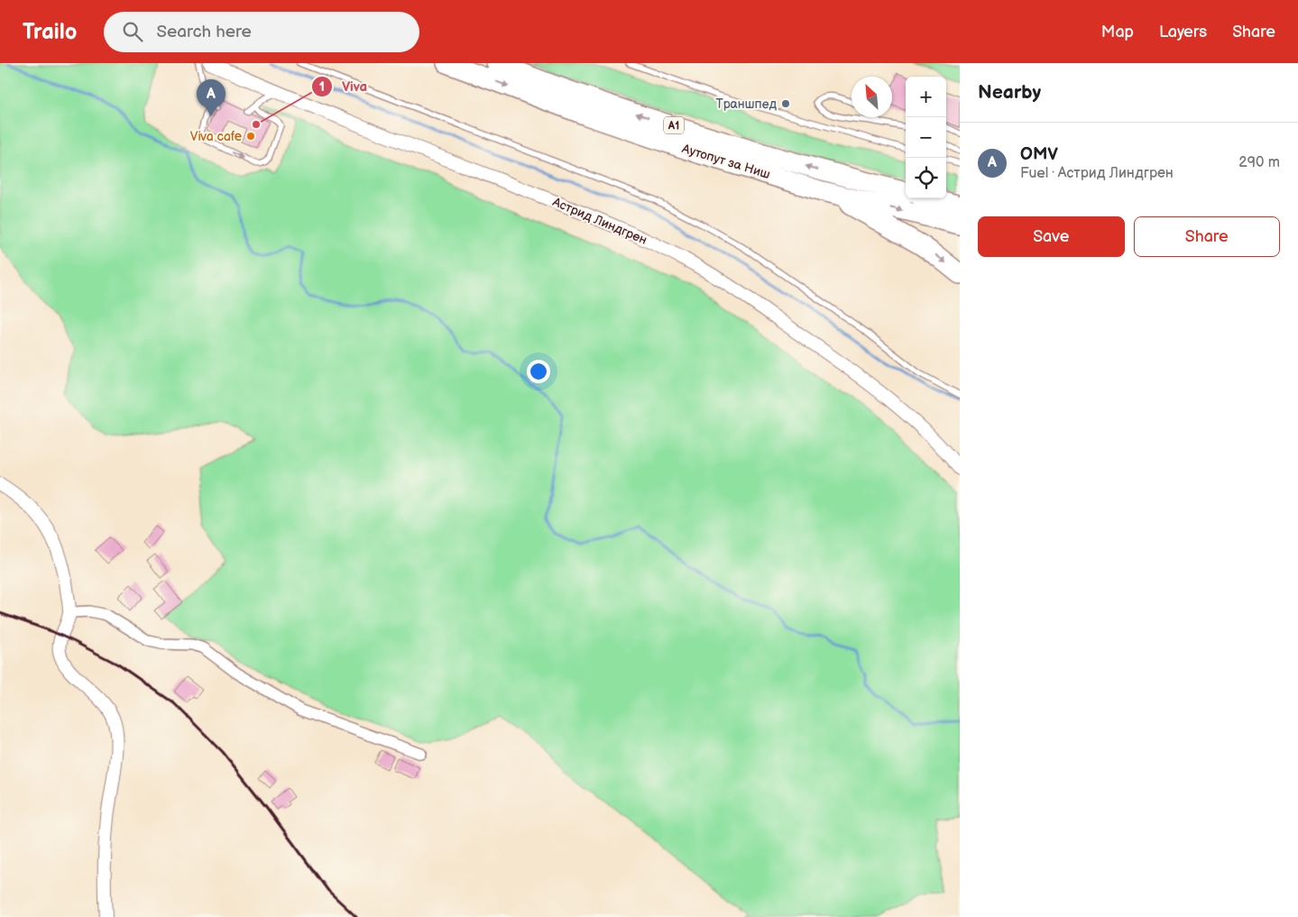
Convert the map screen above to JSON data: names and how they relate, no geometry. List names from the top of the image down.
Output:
{
  "streets": {
    "highway": ["A1", "Аутопут за Ниш"],
    "street": ["Астрид Линдгрен"]
  },
  "places": ["Траншпед", "Viva", "Viva cafe"],
  "north": "top left",
  "page": {
    "header": "Trailo",
    "search": "Search here",
    "nav": ["Map", "Layers", "Share"],
    "heading": "Nearby",
    "map_buttons": ["+", "−"],
    "pins": "A",
    "list": [
      {
        "mark": "A",
        "name": "OMV",
        "note": "Fuel · Астрид Линдгрен",
        "value": "290 m"
      }
    ],
    "buttons": ["Save", "Share"]
  }
}
